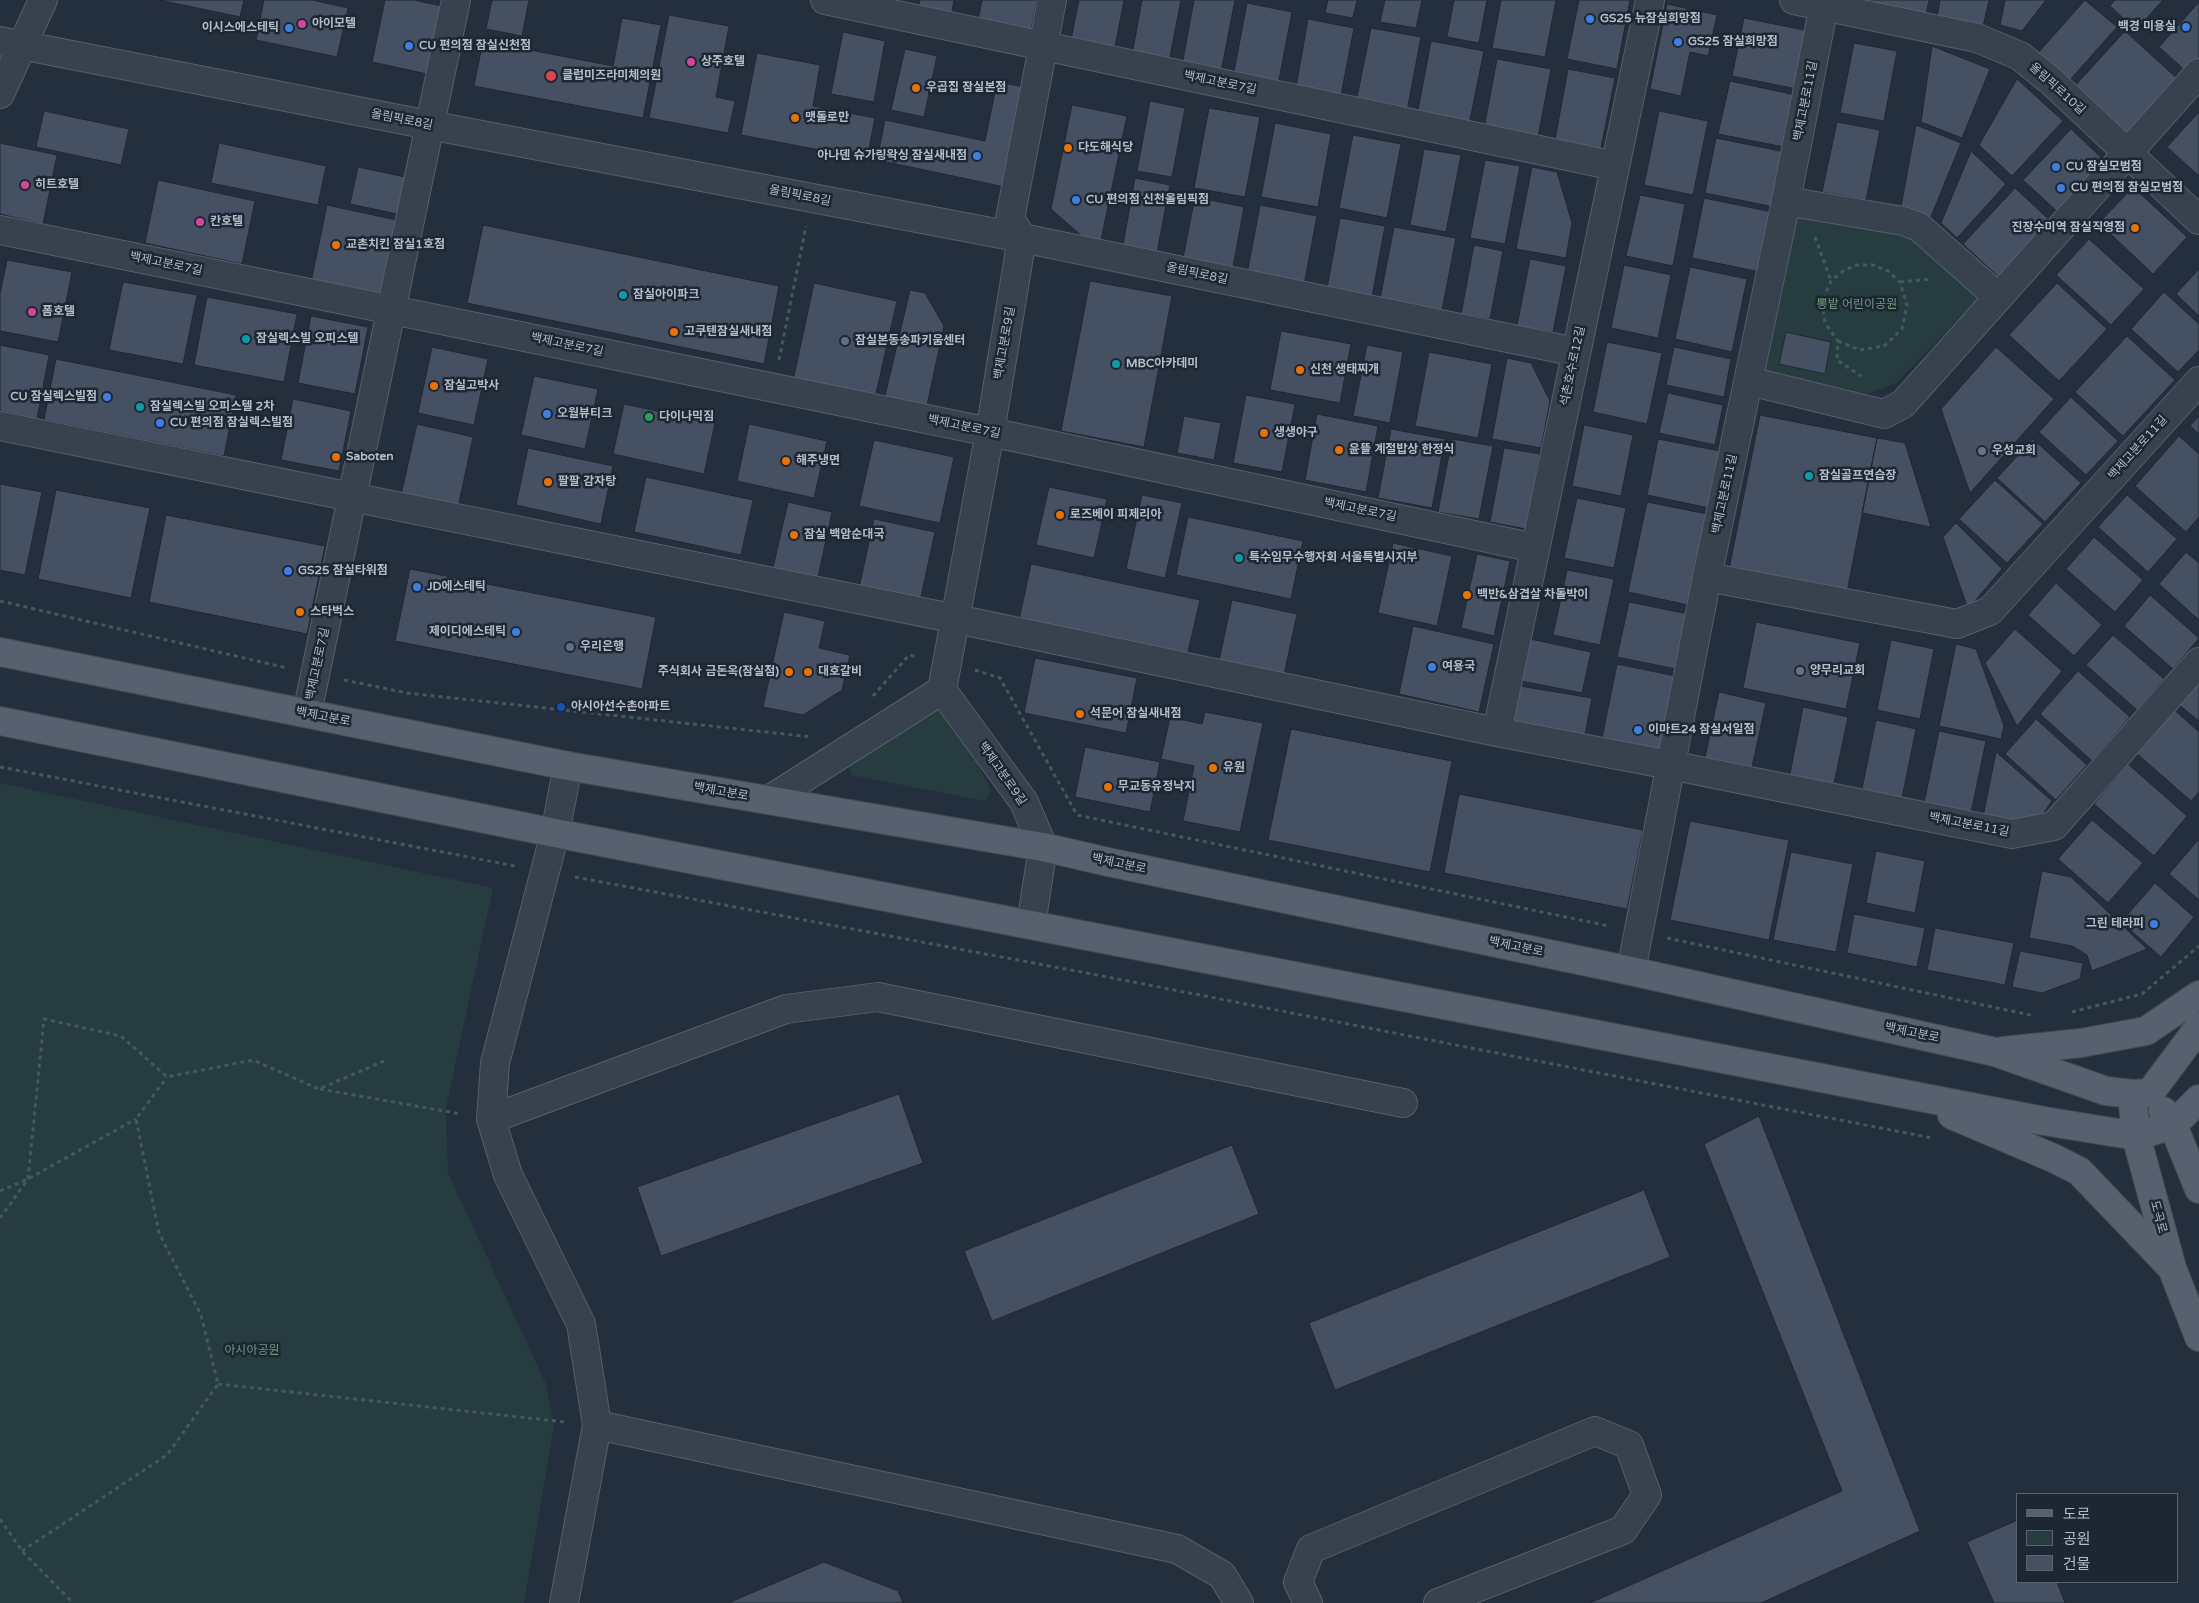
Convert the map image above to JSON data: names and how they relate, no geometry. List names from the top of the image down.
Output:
{
  "streets": {
    "main road": ["백제고분로", "도곡로"],
    "street": [
      "백제고분로7길",
      "올림픽로10길",
      "백제고분로11길",
      "올림픽로8길",
      "백제고분로9길",
      "석촌호수로12길"
    ]
  },
  "crossings": [
    ["백제고분로7길", "올림픽로8길"],
    ["백제고분로7길", "백제고분로9길"],
    ["백제고분로7길", "석촌호수로12길"],
    ["백제고분로7길", "백제고분로"],
    ["올림픽로10길", "백제고분로11길"],
    ["백제고분로11길", "석촌호수로12길"],
    ["백제고분로11길", "백제고분로"],
    ["올림픽로8길", "백제고분로9길"],
    ["올림픽로8길", "석촌호수로12길"],
    ["백제고분로9길", "백제고분로"],
    ["백제고분로", "도곡로"]
  ],
  "parks": ["뽕밭 어린이공원", "아시아공원"],
  "places": [
    "GS25 뉴잠실희망점",
    "아이모텔",
    "백경 미용실",
    "이시스에스테틱",
    "GS25 잠실희망점",
    "CU 편의점 잠실신천점",
    "상주호텔",
    "클럽미즈라미체의원",
    "우곱집 잠실본점",
    "맷돌로만",
    "다도해식당",
    "아나덴 슈가링왁싱 잠실새내점",
    "CU 잠실모범점",
    "히트호텔",
    "CU 편의점 잠실모범점",
    "CU 편의점 신천올림픽점",
    "칸호텔",
    "진장수미역 잠실직영점",
    "교촌치킨 잠실1호점",
    "잠실아이파크",
    "폼호텔",
    "고쿠텐잠실새내점",
    "잠실렉스빌 오피스텔",
    "잠실본동송파키움센터",
    "MBC아카데미",
    "신천 생태찌개",
    "잠실고박사",
    "CU 잠실렉스빌점",
    "잠실렉스빌 오피스텔 2차",
    "오월뷰티크",
    "다이나믹짐",
    "CU 편의점 잠실렉스빌점",
    "생생아구",
    "윤뜰 계절밥상 한정식",
    "우성교회",
    "Saboten",
    "해주냉면",
    "잠실골프연습장",
    "팔팔 감자탕",
    "로즈베이 피제리아",
    "잠실 백암순대국",
    "특수임무수행자회 서울특별시지부",
    "GS25 잠실타워점",
    "JD에스테틱",
    "백반&삼겹살 차돌박이",
    "스타벅스",
    "제이디에스테틱",
    "우리은행",
    "여용국",
    "양무리교회",
    "주식회사 금돈옥(잠실점)",
    "대호갈비",
    "아시아선수촌아파트",
    "석문어 잠실새내점",
    "이마트24 잠실서일점",
    "유원",
    "무교동유정낙지",
    "그린 테라피"
  ],
  "legend": ["도로", "공원", "건물"]
}
